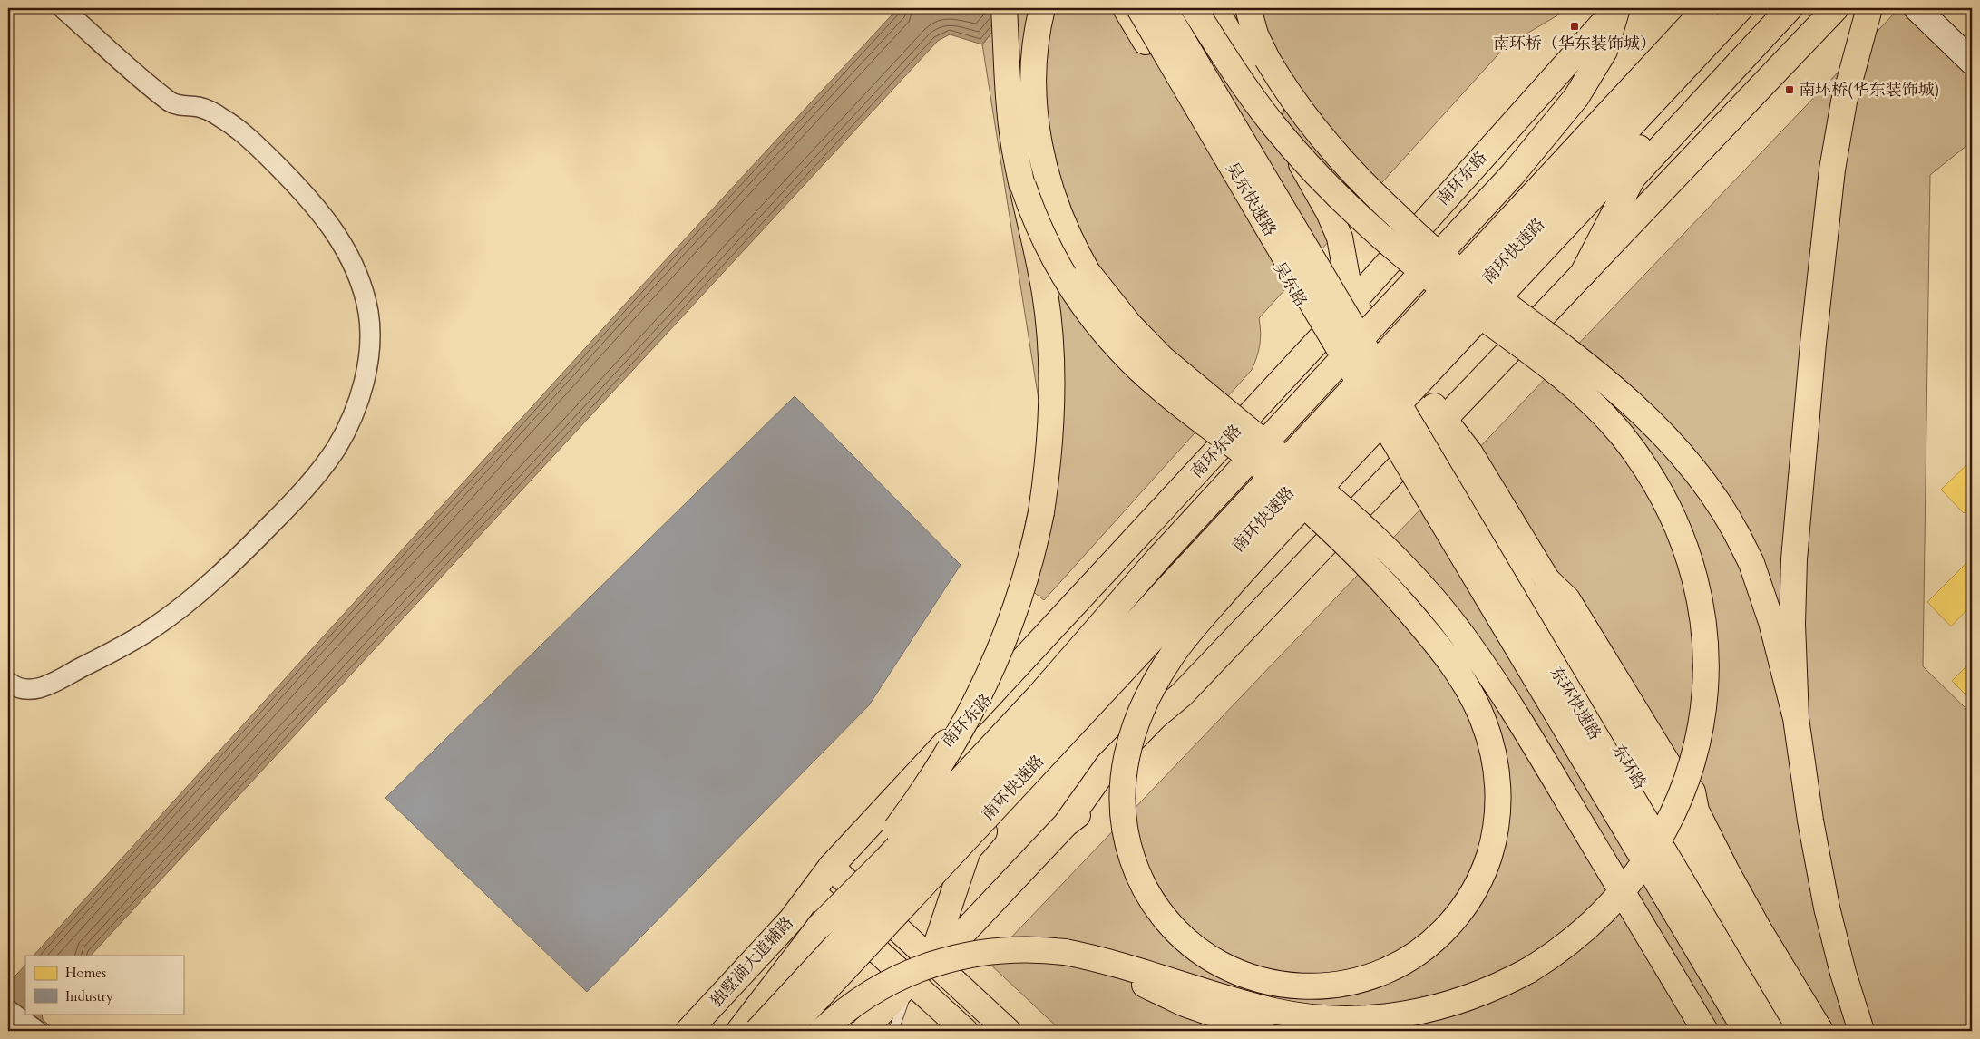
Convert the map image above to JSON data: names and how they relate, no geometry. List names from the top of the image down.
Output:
{
  "streets": {
    "main road": [
      "南环东路",
      "吴东快速路",
      "南环快速路",
      "吴东路",
      "东环快速路",
      "东环路",
      "独墅湖大道辅路"
    ]
  },
  "crossings": [
    ["南环东路", "吴东路"],
    ["南环东路", "独墅湖大道辅路"],
    ["吴东快速路", "东环快速路"]
  ],
  "places": {
    "transit": ["南环桥（华东装饰城）", "南环桥(华东装饰城)"]
  },
  "legend": ["Homes", "Industry"]
}
